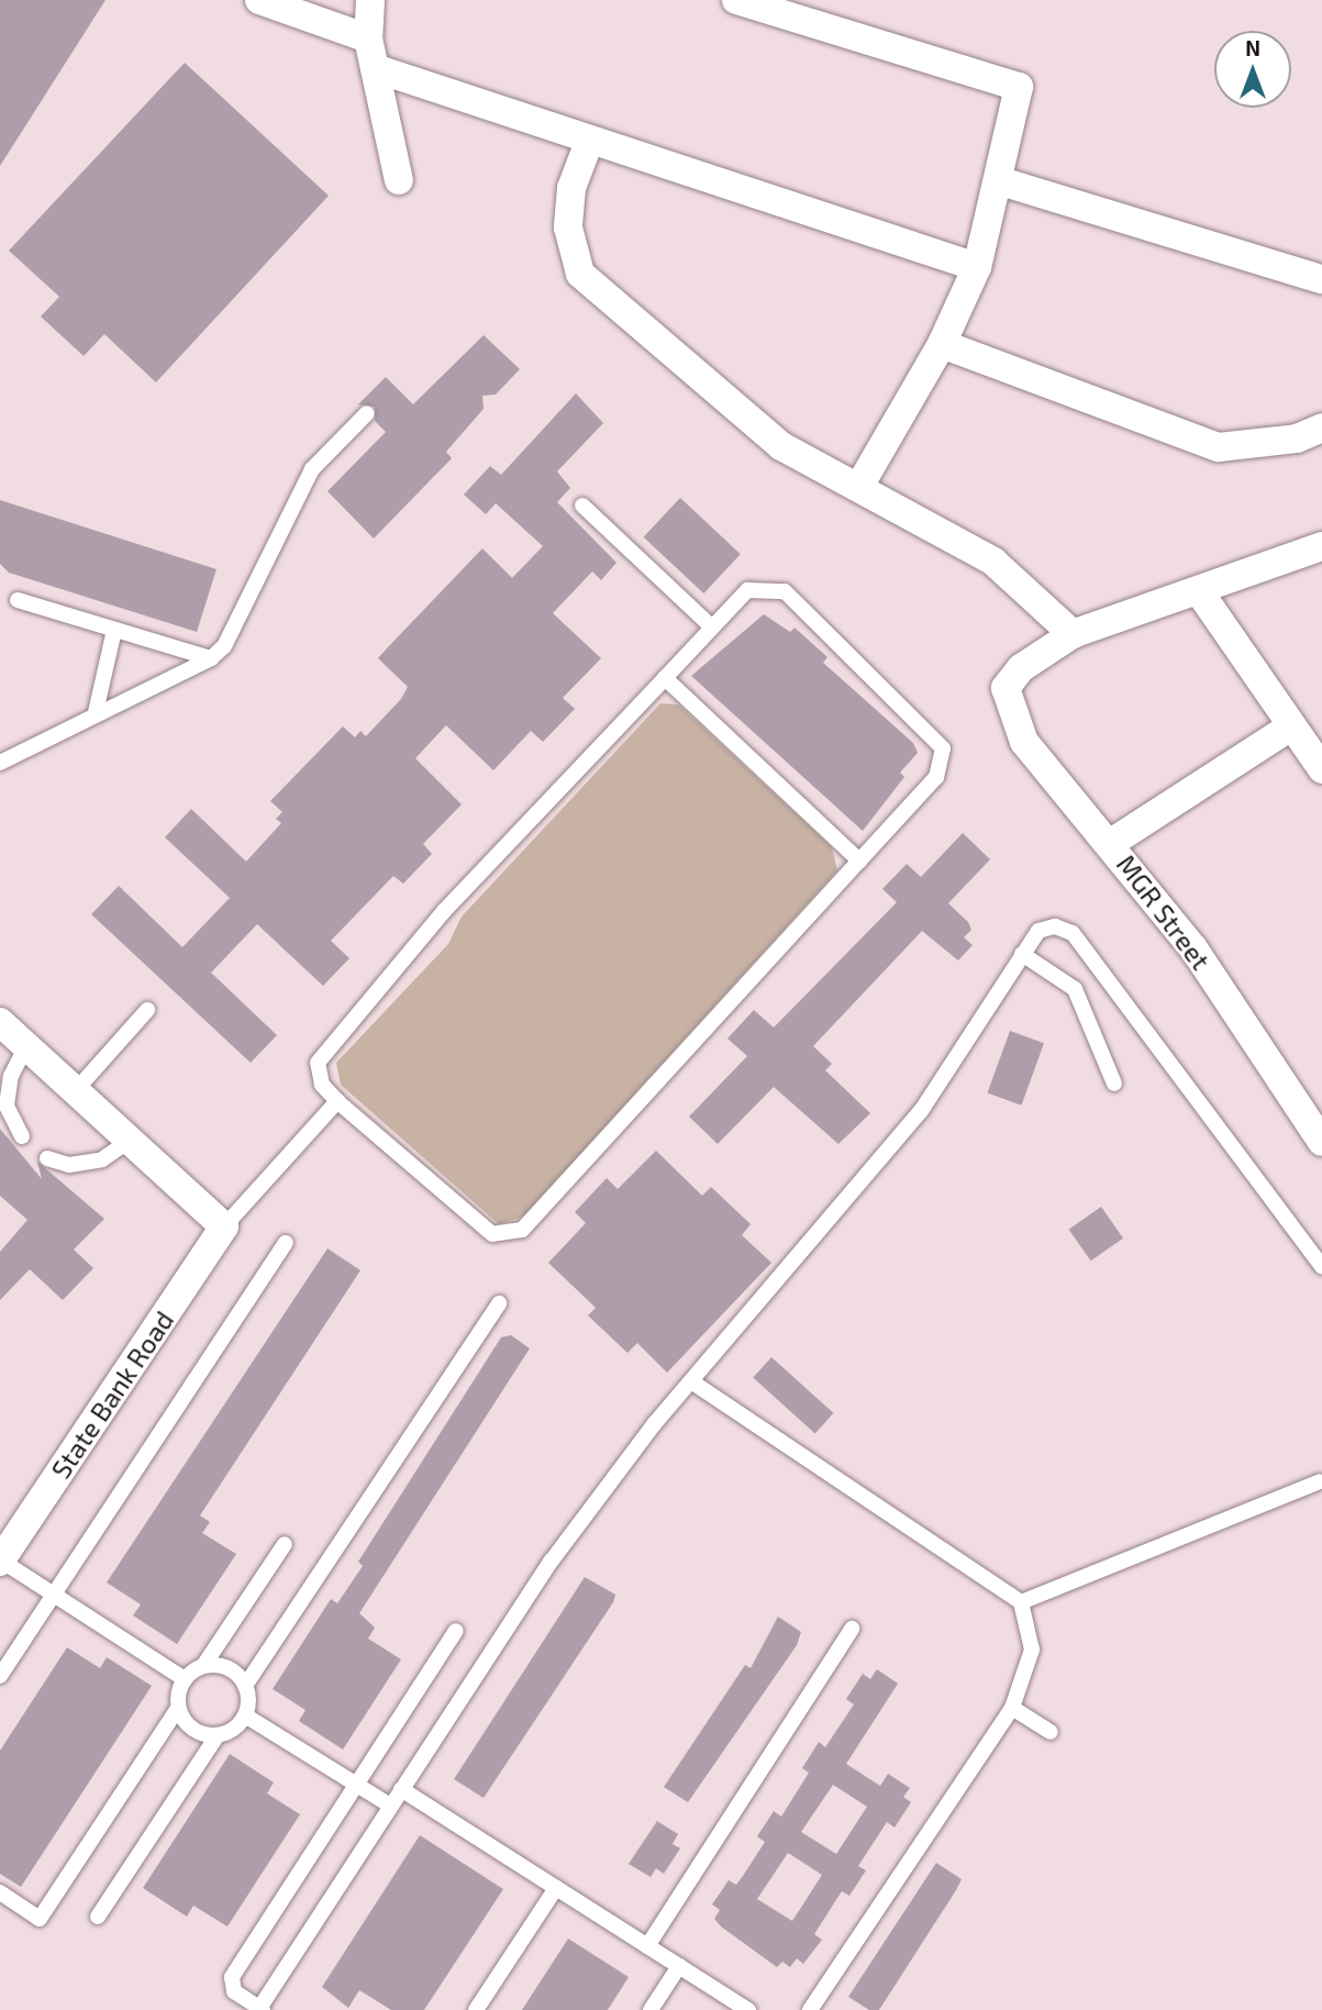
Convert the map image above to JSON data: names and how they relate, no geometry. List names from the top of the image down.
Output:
{
  "streets": {
    "street": ["MGR Street", "State Bank Road"]
  },
  "north": "top"
}
